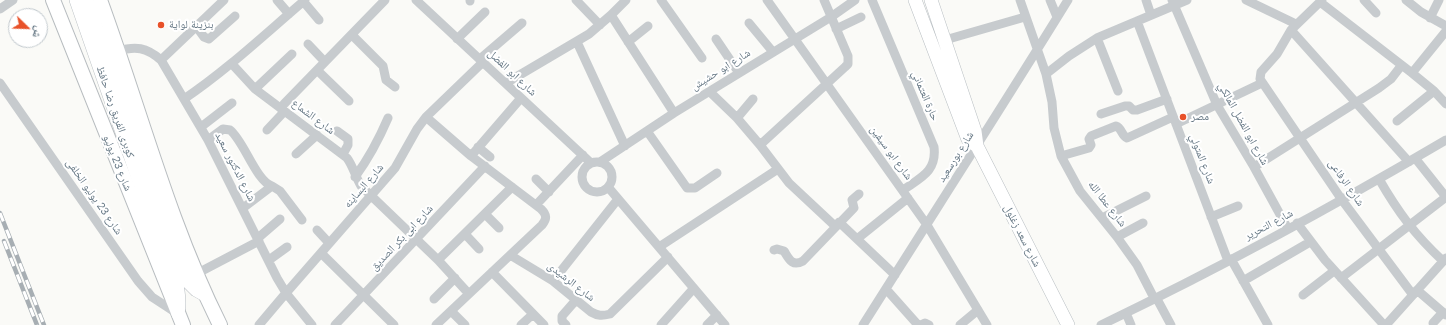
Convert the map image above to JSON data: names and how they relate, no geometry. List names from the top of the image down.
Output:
{
  "streets": {
    "main road": ["كوبرى الفريق رضا حافظ", "شارع 23 يوليو", "شارع سعد زغلول"],
    "street": [
      "شارع ابو حشيش",
      "شارع ابو الفضل",
      "حارة العتماني",
      "شارع الشماع",
      "شارع ابو الفضل المالكي",
      "شارع ابو سيفين",
      "شارع بورسعيد",
      "شارع المتولي",
      "شارع الدكتور سعيد",
      "شارع الرفاعى",
      "شارع البساينه",
      "شارع 23 يوليو الخلفى",
      "شارع عطا الله",
      "شارع التحرير",
      "شارع ابى بكر الصديق",
      "شارع الرشيدى"
    ]
  },
  "crossings": [
    ["شارع ابو حشيش", "شارع ابو الفضل"],
    ["شارع ابو حشيش", "شارع ابو سيفين"],
    ["شارع ابو الفضل", "شارع البساينه"],
    ["حارة العتماني", "شارع ابو سيفين"],
    ["كوبرى الفريق رضا حافظ", "شارع 23 يوليو"],
    ["كوبرى الفريق رضا حافظ", "شارع 23 يوليو الخلفى"],
    ["شارع الشماع", "شارع البساينه"],
    ["شارع الشماع", "شارع ابى بكر الصديق"],
    ["شارع ابو الفضل المالكي", "شارع التحرير"],
    ["شارع ابو سيفين", "شارع بورسعيد"],
    ["شارع بورسعيد", "شارع عطا الله"],
    ["شارع بورسعيد", "شارع سعد زغلول"],
    ["شارع المتولي", "شارع التحرير"],
    ["شارع 23 يوليو", "شارع 23 يوليو الخلفى"],
    ["شارع الدكتور سعيد", "شارع البساينه"],
    ["شارع الرفاعى", "شارع التحرير"],
    ["شارع عطا الله", "شارع التحرير"]
  ],
  "places": ["بنزينة لواية", "مصر"],
  "north": "bottom right"
}
